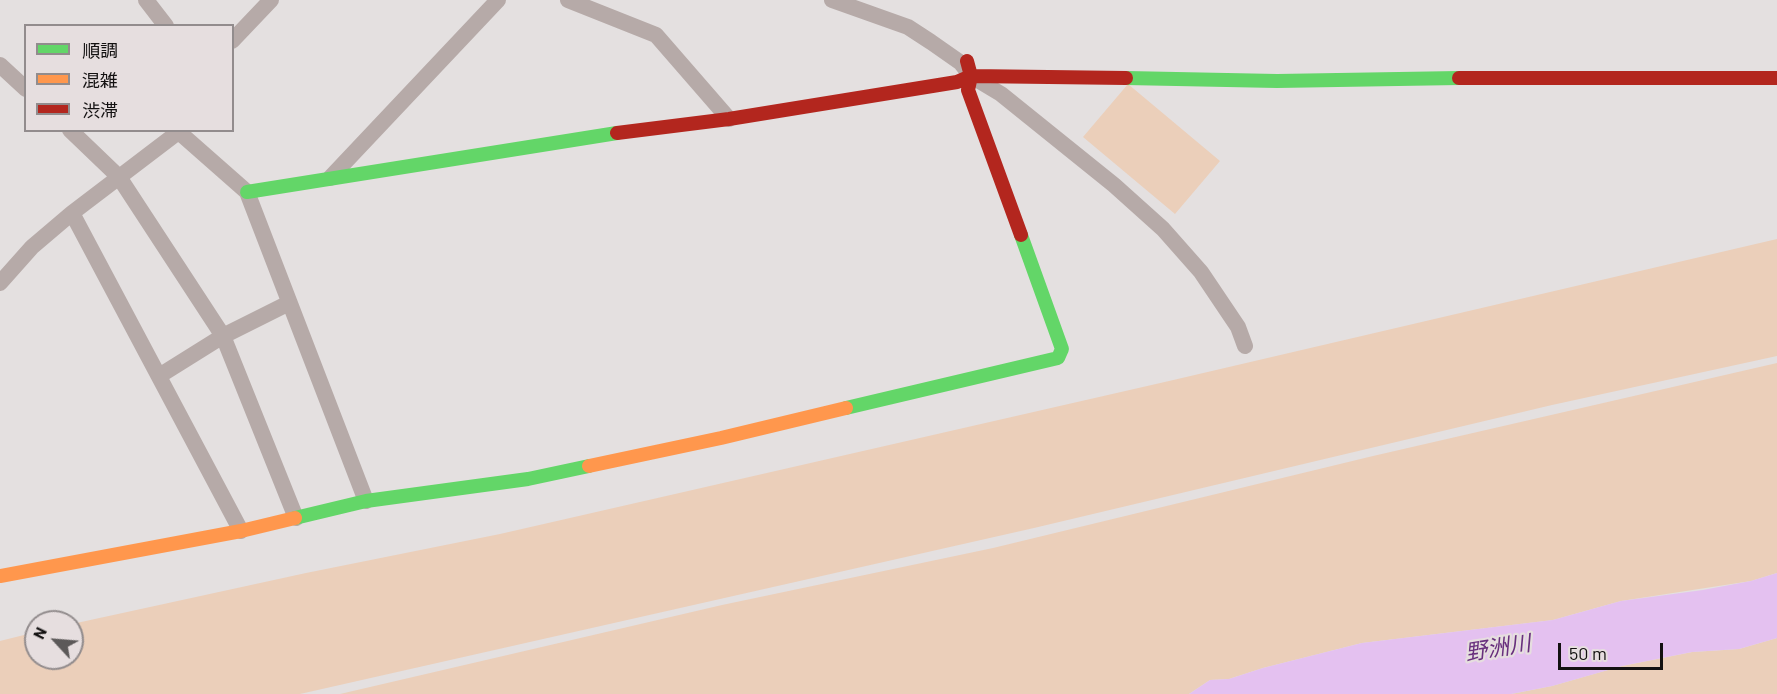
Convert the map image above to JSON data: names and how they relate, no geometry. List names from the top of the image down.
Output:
{
  "water": ["野洲川"],
  "legend": ["順調", "混雑", "渋滞"],
  "scale_bar": "50 m",
  "north": "top left"
}
